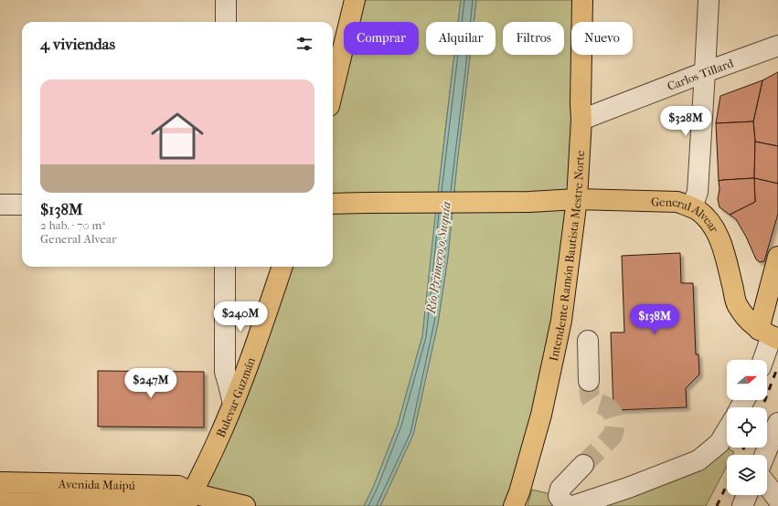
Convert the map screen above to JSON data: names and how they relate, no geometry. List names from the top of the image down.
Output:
{
  "streets": {
    "main road": [
      "General Alvear",
      "Intendente Ramón Bautista Mestre Norte",
      "Bulevar Guzmán",
      "Avenida Maipú"
    ],
    "street": ["Carlos Tillard"]
  },
  "crossings": [
    ["Carlos Tillard", "Intendente Ramón Bautista Mestre Norte"],
    ["General Alvear", "Intendente Ramón Bautista Mestre Norte"],
    ["Bulevar Guzmán", "Avenida Maipú"]
  ],
  "water": ["Río Primero o Suquía"],
  "north": "right",
  "page": {
    "chip": [
      "Comprar",
      "Alquilar",
      "Filtros",
      "Nuevo"
    ],
    "heading": "4 viviendas",
    "list": [
      {
        "name": "$138M",
        "note": "2 hab. · 70 m² · General Alvear"
      }
    ],
    "price": [
      "$328M",
      "$240M",
      "$138M",
      "$247M"
    ]
  }
}
